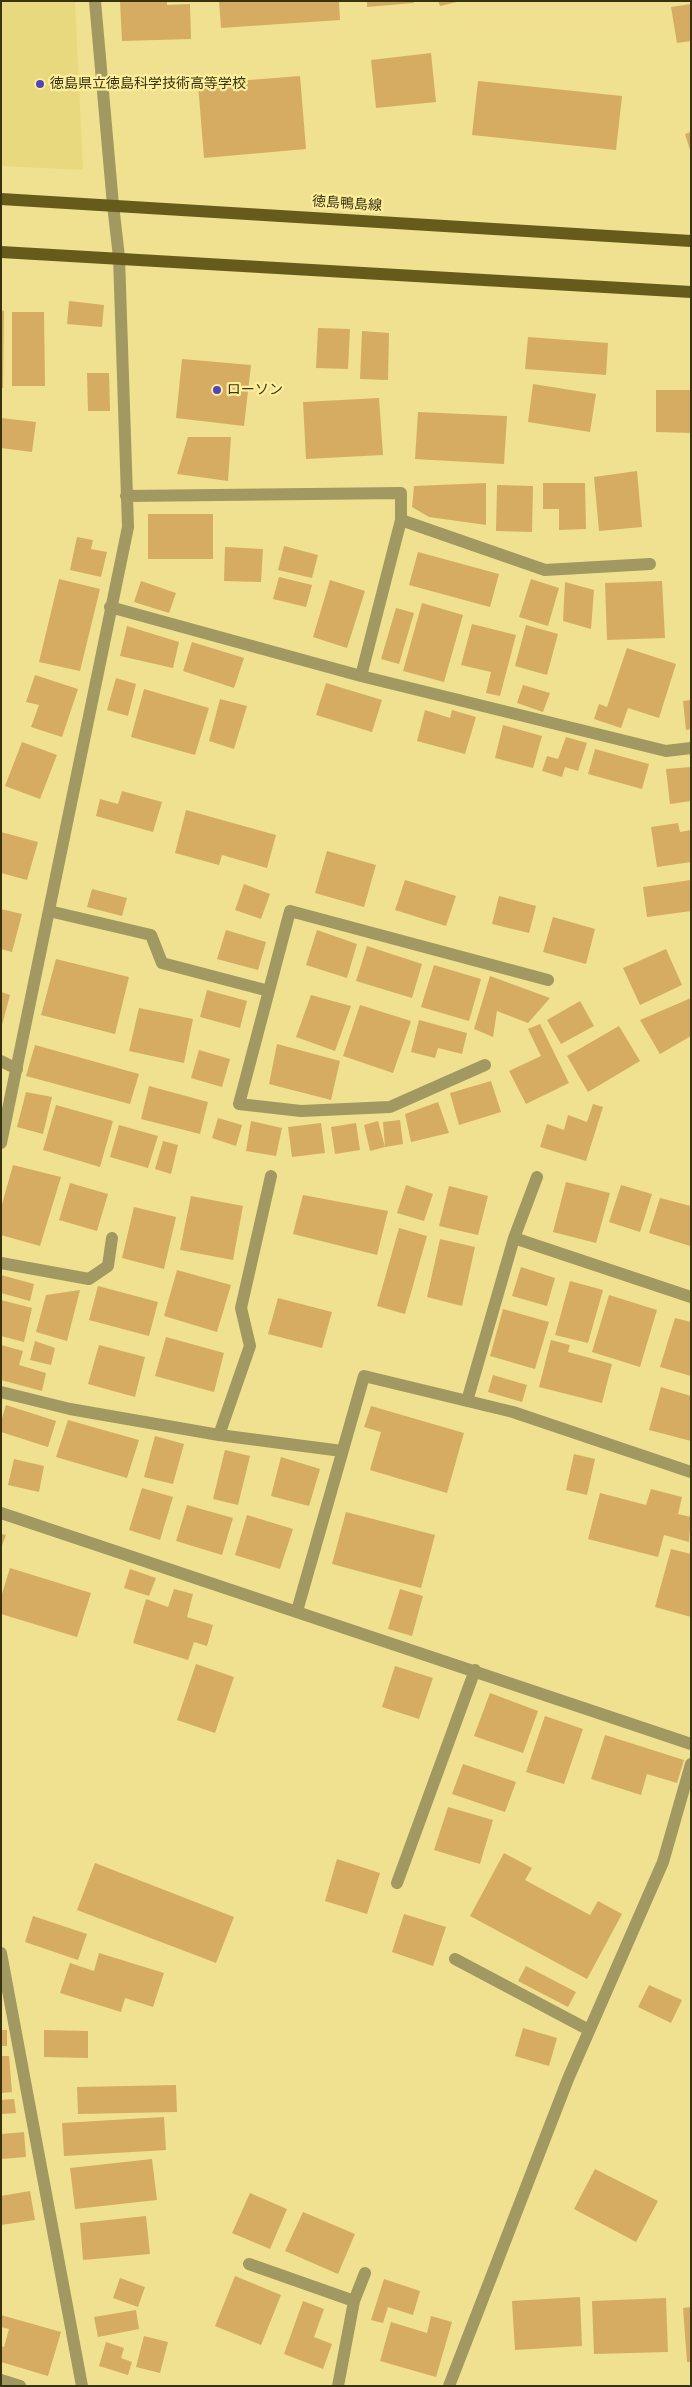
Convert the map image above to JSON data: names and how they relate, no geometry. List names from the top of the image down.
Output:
{
  "streets": {
    "main road": ["徳島鴨島線"]
  },
  "places": ["徳島県立徳島科学技術高等学校", "ローソン"]
}
